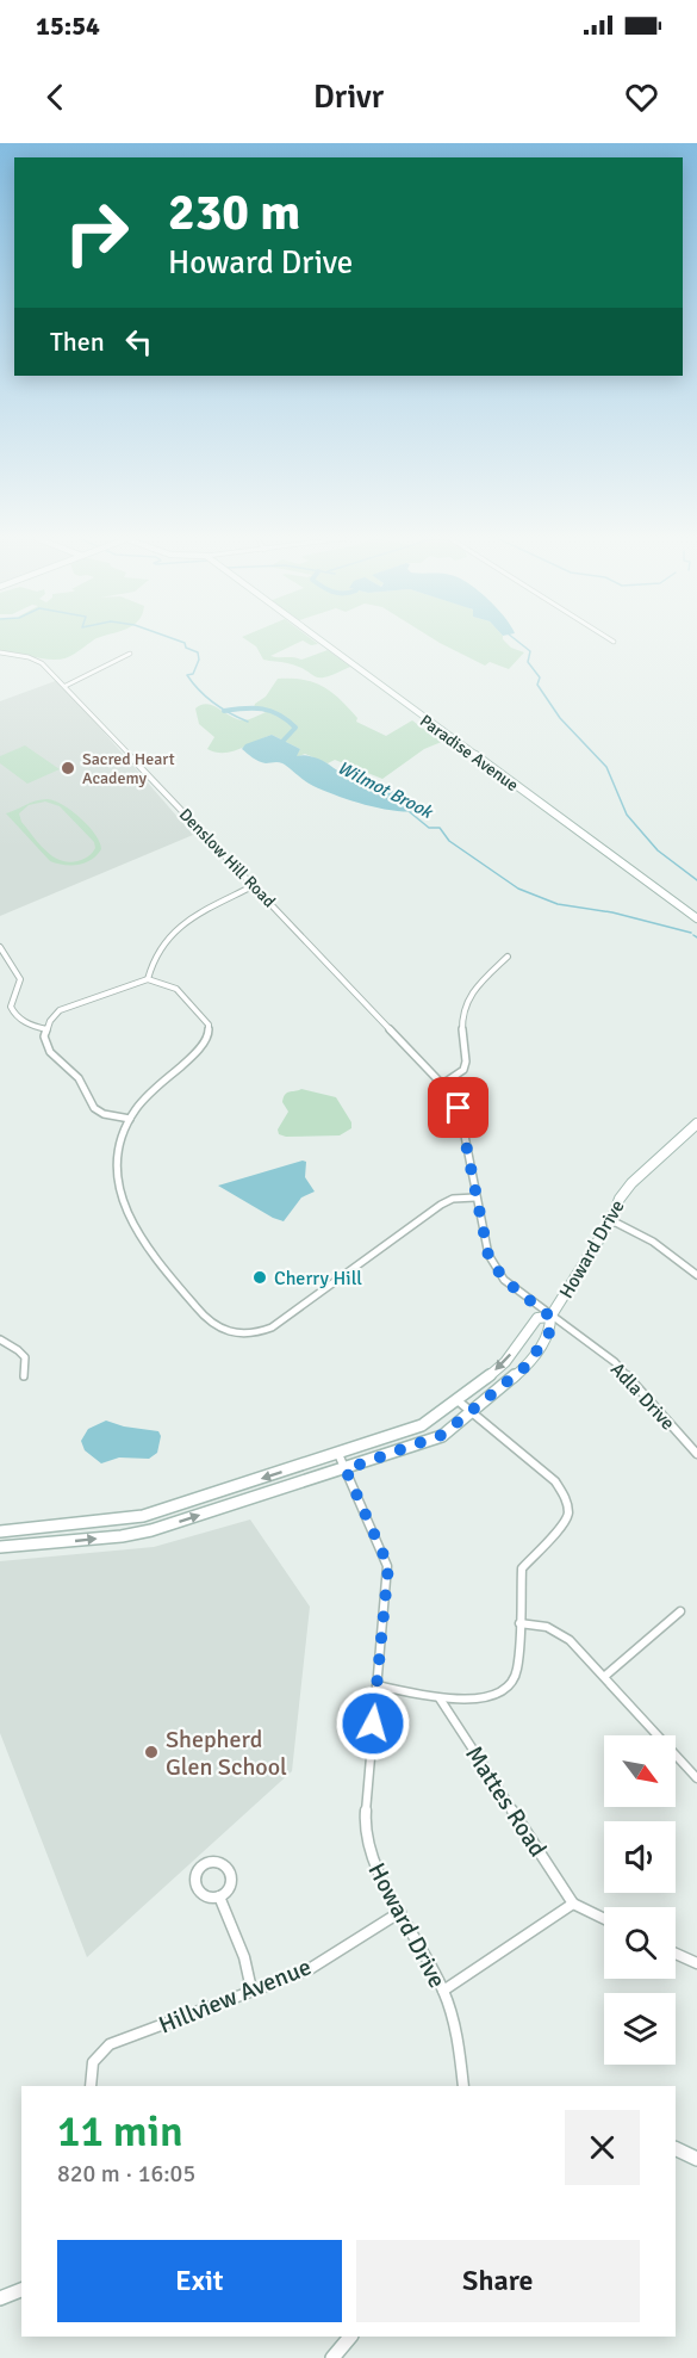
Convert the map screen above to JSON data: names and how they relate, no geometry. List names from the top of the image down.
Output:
{
  "streets": {
    "street": [
      "Paradise Avenue",
      "Denslow Hill Road",
      "Howard Drive",
      "Adla Drive",
      "Mattes Road",
      "Hillview Avenue"
    ]
  },
  "crossings": [
    ["Howard Drive", "Adla Drive"],
    ["Howard Drive", "Hillview Avenue"]
  ],
  "water": ["Wilmot Brook"],
  "places": ["Sacred Heart Academy", "Cherry Hill", "Shepherd Glen School"],
  "north": "bottom right",
  "page": {
    "status": "15:54",
    "header": "Drivr",
    "turn": ["230 m", "Howard Drive"],
    "then": "Then",
    "heading": ["11 min", "820 m · 16:05"],
    "buttons": ["Exit", "Share"]
  }
}
